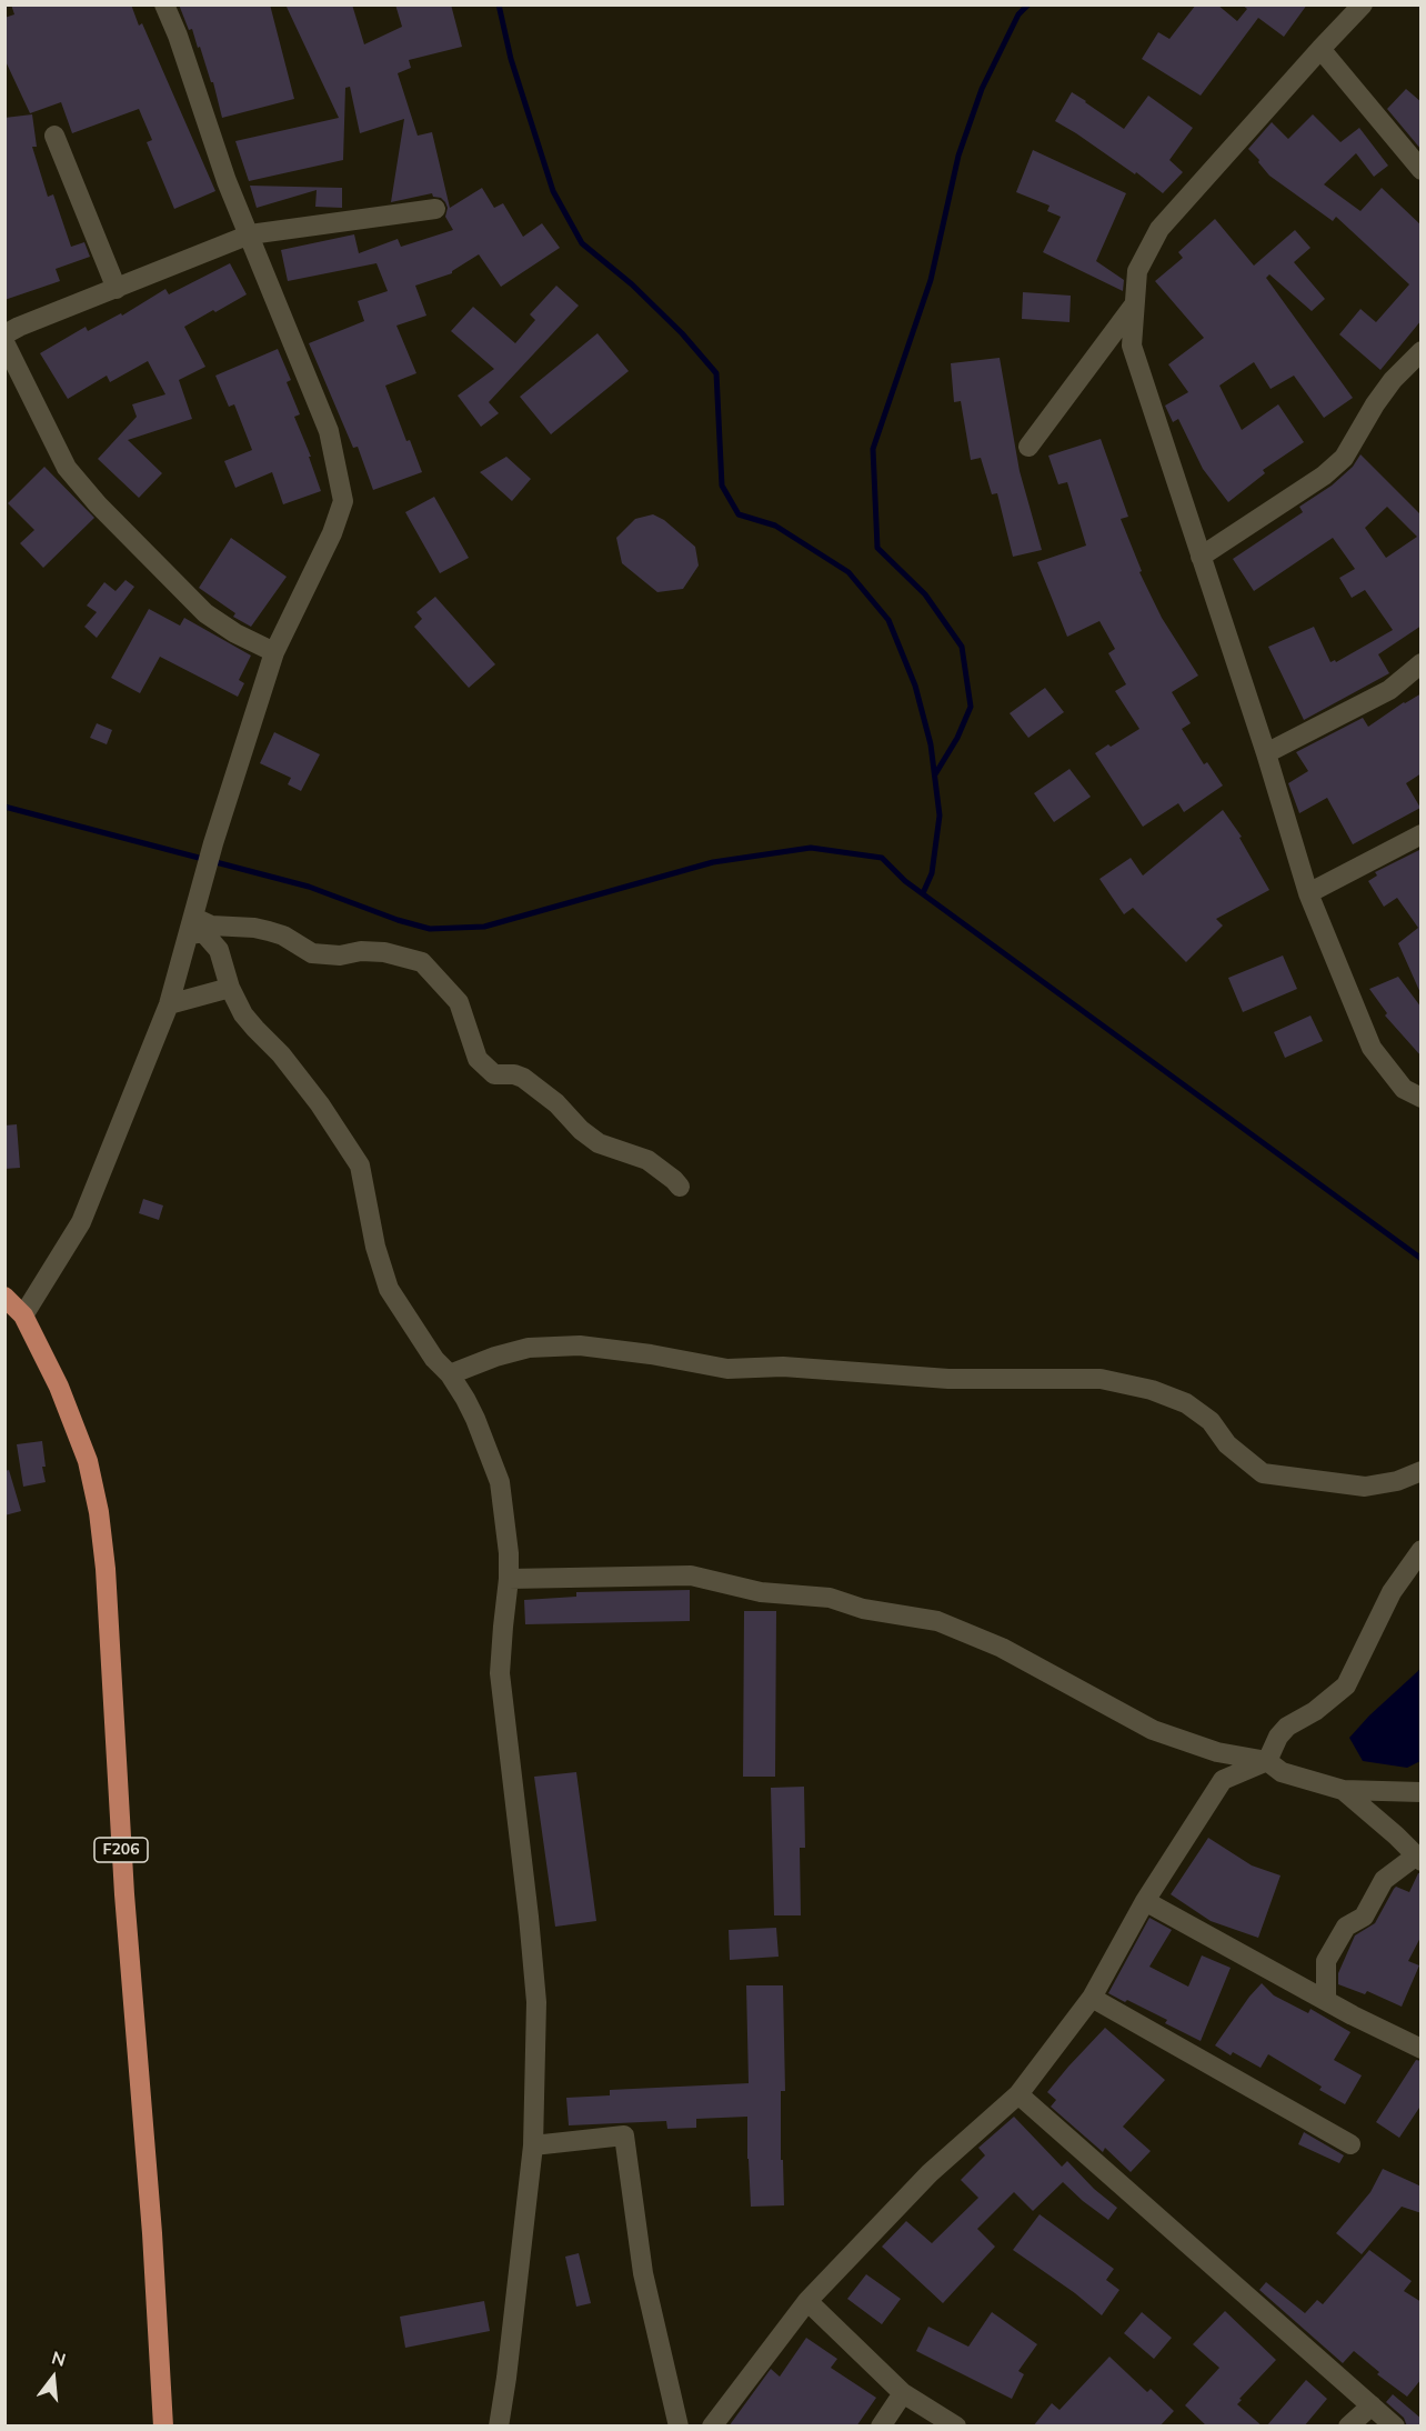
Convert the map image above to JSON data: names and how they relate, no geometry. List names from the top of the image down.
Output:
{
  "streets": {
    "main road": ["F206"]
  },
  "north": "top"
}
